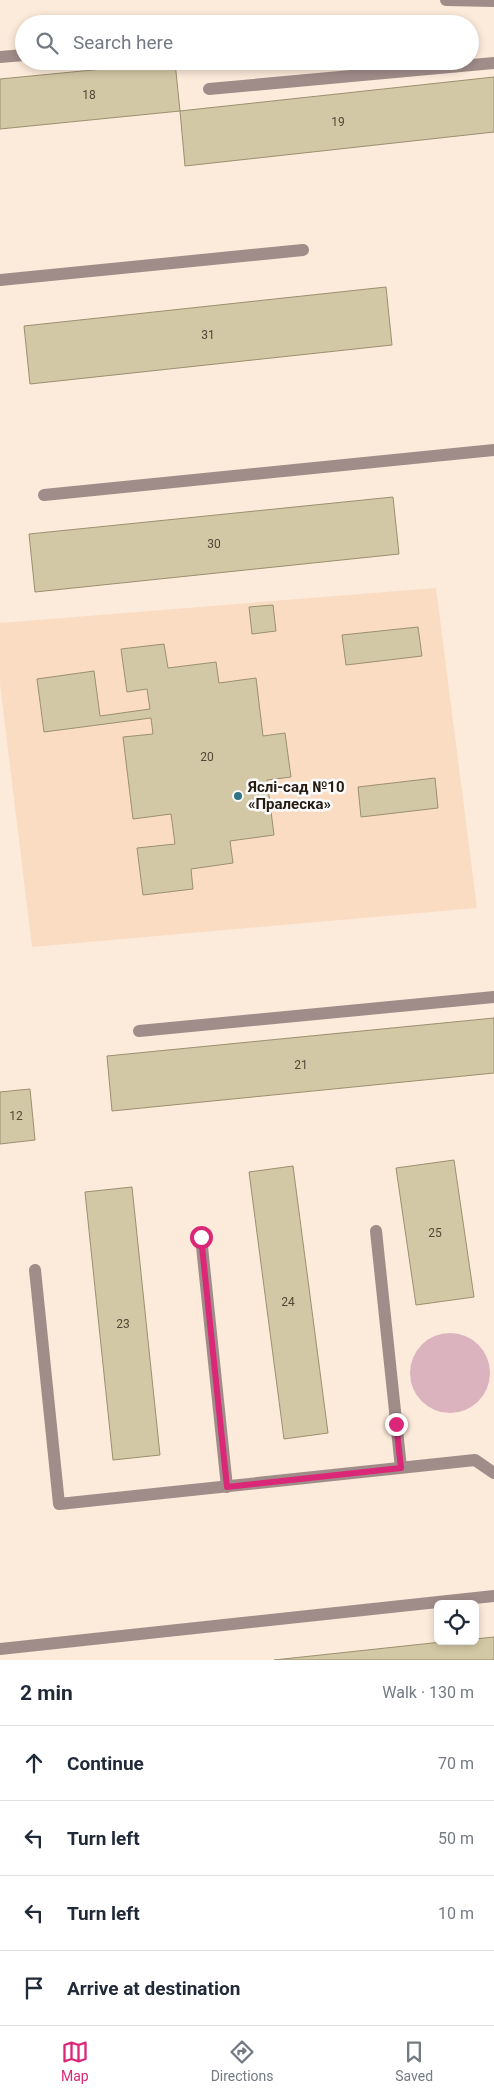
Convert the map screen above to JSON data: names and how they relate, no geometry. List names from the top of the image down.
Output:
{
  "places": ["Яслі-сад №10 «Пралеска»"],
  "house_numbers": [
    "18",
    "19",
    "31",
    "30",
    "20",
    "21",
    "12",
    "25",
    "24",
    "23"
  ],
  "page": {
    "search": "Search here",
    "heading": ["2 min", "Walk · 130 m"],
    "list": [
      ["Continue", "70 m"],
      ["Turn left", "50 m"],
      ["Turn left", "10 m"],
      "Arrive at destination"
    ],
    "nav": ["Map", "Directions", "Saved"]
  }
}
